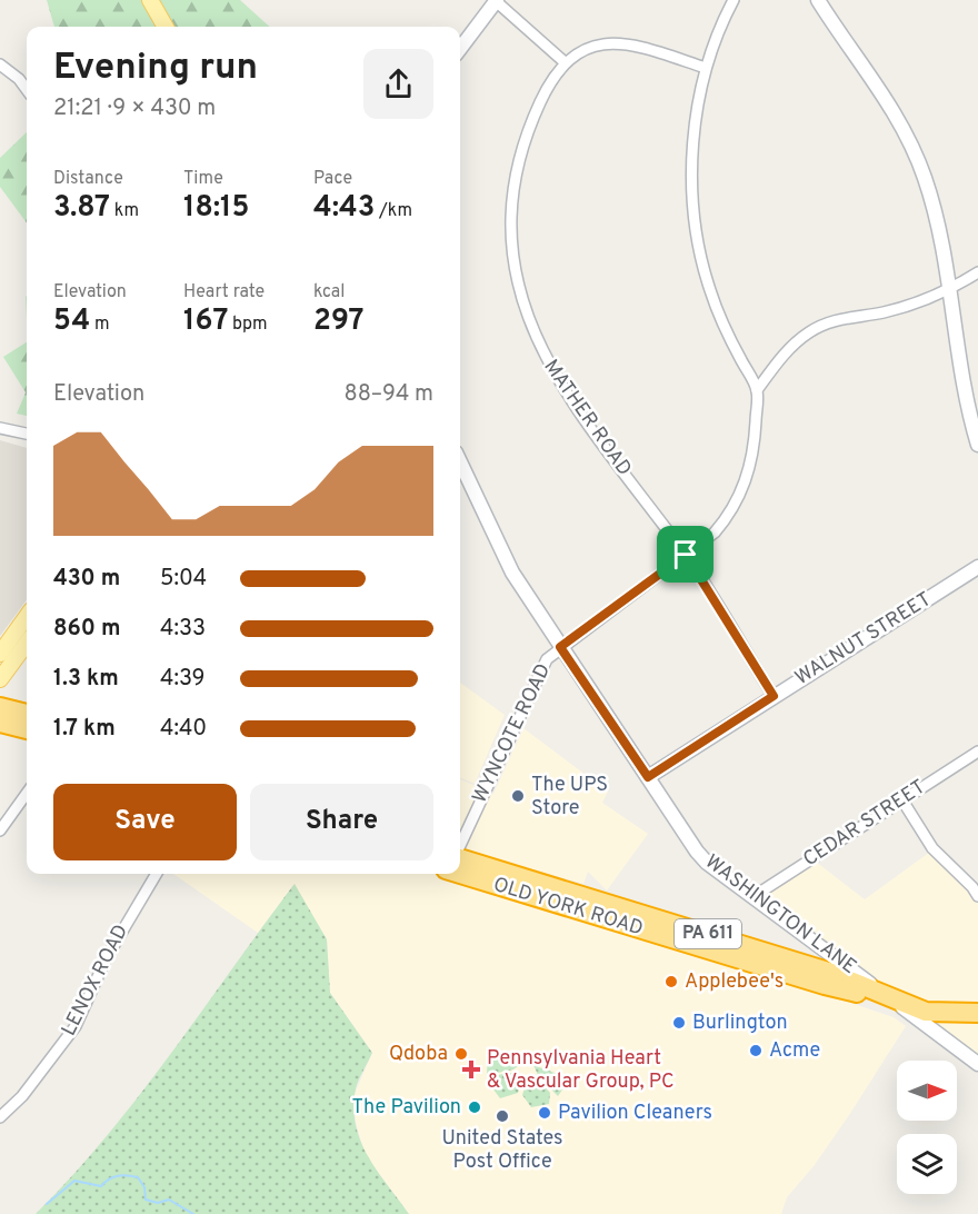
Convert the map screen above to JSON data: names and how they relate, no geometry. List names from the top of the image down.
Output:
{
  "streets": {
    "highway": ["OLD YORK ROAD", "PA 611"],
    "street": [
      "MATHER ROAD",
      "WALNUT STREET",
      "WYNCOTE ROAD",
      "CEDAR STREET",
      "WASHINGTON LANE",
      "LENOX ROAD"
    ]
  },
  "crossings": [
    ["MATHER ROAD", "WALNUT STREET"],
    ["MATHER ROAD", "WYNCOTE ROAD"],
    ["WALNUT STREET", "WASHINGTON LANE"],
    ["WYNCOTE ROAD", "WASHINGTON LANE"],
    ["CEDAR STREET", "WASHINGTON LANE"],
    ["OLD YORK ROAD", "WASHINGTON LANE"]
  ],
  "places": {
    "other": [
      "The UPS Store",
      "Applebee's",
      "Burlington",
      "Acme",
      "Qdoba",
      "The Pavilion",
      "Pavilion Cleaners",
      "United States Post Office"
    ],
    "health": ["Pennsylvania Heart & Vascular Group, PC"]
  },
  "north": "right",
  "page": {
    "heading": ["Evening run", "21:21 · 9 × 430 m"],
    "stats": [
      ["Distance", "3.87 km"],
      ["Time", "18:15"],
      ["Pace", "4:43 /km"],
      ["Elevation", "54 m"],
      ["Heart rate", "167 bpm"],
      ["kcal", "297"]
    ],
    "chart": ["Elevation", "88–94 m"],
    "list": [
      {
        "name": "430 m",
        "note": "5:04"
      },
      {
        "name": "860 m",
        "note": "4:33"
      },
      {
        "name": "1.3 km",
        "note": "4:39"
      },
      {
        "name": "1.7 km",
        "note": "4:40"
      }
    ],
    "buttons": ["Save", "Share"]
  }
}
